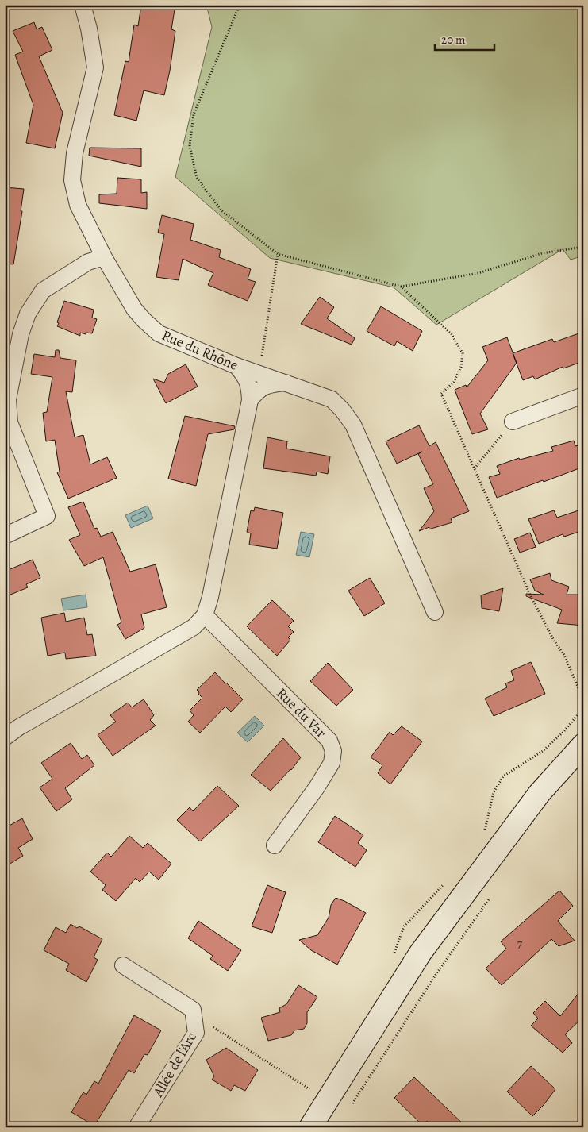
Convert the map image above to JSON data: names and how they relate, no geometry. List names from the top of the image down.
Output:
{
  "streets": {
    "street": ["Rue du Rhône", "Rue du Var", "Allée de l'Arc"]
  },
  "house_numbers": ["7"],
  "scale_bar": "20 m"
}
